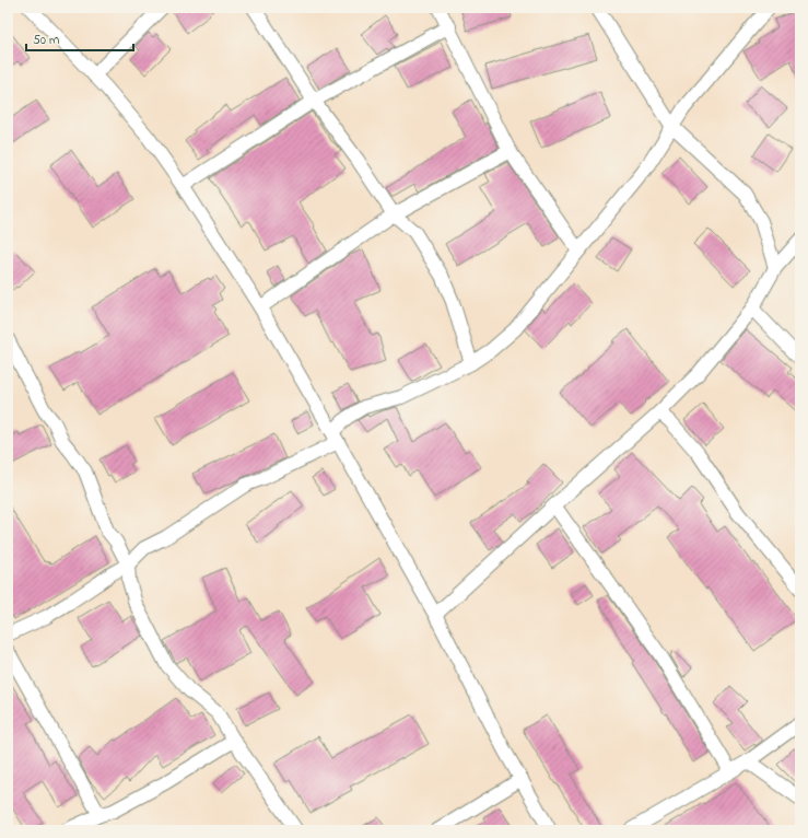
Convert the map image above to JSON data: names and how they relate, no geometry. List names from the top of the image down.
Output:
{
  "scale_bar": "50 m"
}
